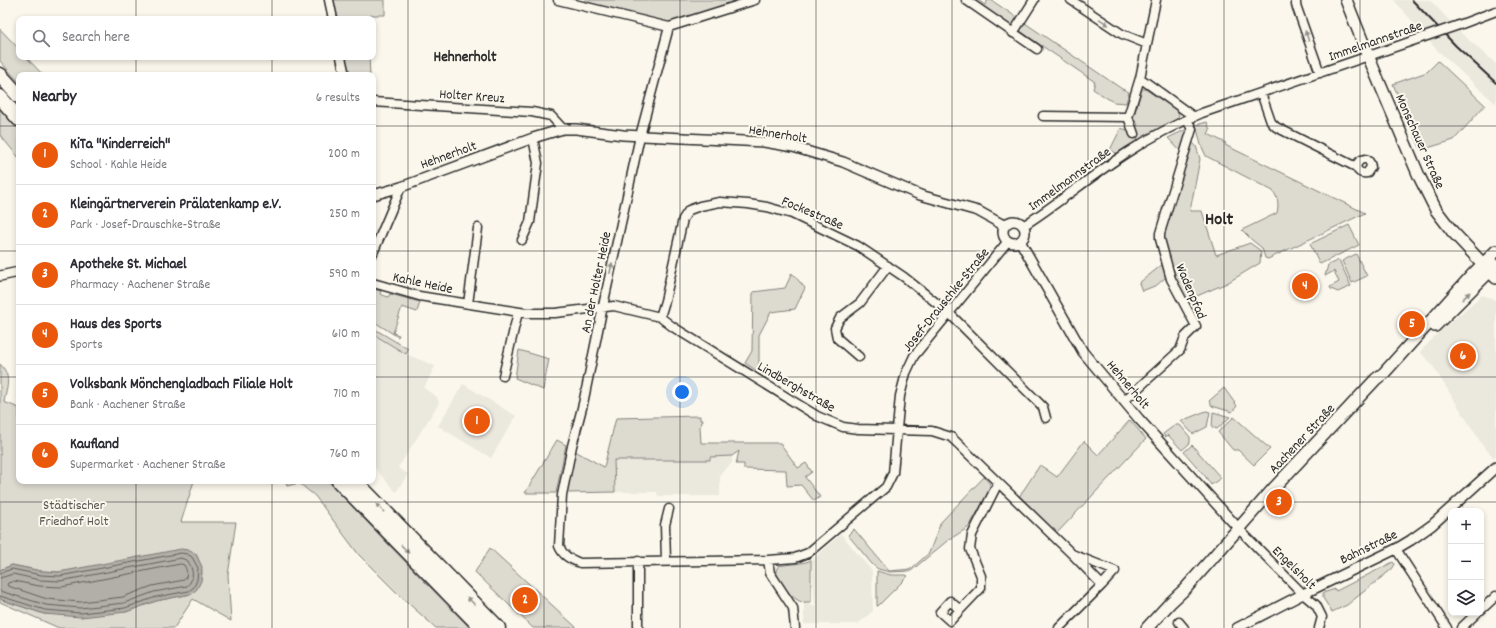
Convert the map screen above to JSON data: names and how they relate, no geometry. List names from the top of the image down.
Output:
{
  "streets": {
    "main road": ["Monschauer Straße", "Aachener Straße"],
    "street": [
      "Immelmannstraße",
      "Holter Kreuz",
      "Hehnerholt",
      "Fockestraße",
      "Kahle Heide",
      "An der Holter Heide",
      "Wadenpfad",
      "Josef-Drauschke-Straße",
      "Lindberghstraße",
      "Bahnstraße",
      "Engelsholt"
    ]
  },
  "crossings": [
    ["Immelmannstraße", "Hehnerholt"],
    ["Immelmannstraße", "Monschauer Straße"],
    ["Immelmannstraße", "Wadenpfad"],
    ["Immelmannstraße", "Josef-Drauschke-Straße"],
    ["Holter Kreuz", "Hehnerholt"],
    ["Hehnerholt", "An der Holter Heide"],
    ["Hehnerholt", "Wadenpfad"],
    ["Hehnerholt", "Josef-Drauschke-Straße"],
    ["Hehnerholt", "Aachener Straße"],
    ["Hehnerholt", "Engelsholt"],
    ["Monschauer Straße", "Aachener Straße"],
    ["Fockestraße", "Josef-Drauschke-Straße"],
    ["Fockestraße", "Lindberghstraße"],
    ["Kahle Heide", "An der Holter Heide"],
    ["Kahle Heide", "Lindberghstraße"],
    ["An der Holter Heide", "Josef-Drauschke-Straße"],
    ["An der Holter Heide", "Lindberghstraße"],
    ["Josef-Drauschke-Straße", "Lindberghstraße"],
    ["Aachener Straße", "Engelsholt"],
    ["Bahnstraße", "Engelsholt"]
  ],
  "districts": ["Hehnerholt", "Holt"],
  "parks": ["Städtischer Friedhof Holt"],
  "page": {
    "search": "Search here",
    "heading": ["Nearby", "6 results"],
    "list": [
      {
        "mark": "1",
        "name": "KiTa \"Kinderreich\"",
        "note": "School · Kahle Heide",
        "value": "200 m"
      },
      {
        "mark": "2",
        "name": "Kleingärtnerverein Prälatenkamp e.V.",
        "note": "Park · Josef-Drauschke-Straße",
        "value": "250 m"
      },
      {
        "mark": "3",
        "name": "Apotheke St. Michael",
        "note": "Pharmacy · Aachener Straße",
        "value": "590 m"
      },
      {
        "mark": "4",
        "name": "Haus des Sports",
        "note": "Sports",
        "value": "610 m"
      },
      {
        "mark": "5",
        "name": "Volksbank Mönchengladbach Filiale Holt",
        "note": "Bank · Aachener Straße",
        "value": "710 m"
      },
      {
        "mark": "6",
        "name": "Kaufland",
        "note": "Supermarket · Aachener Straße",
        "value": "760 m"
      }
    ],
    "pins": [
      "4",
      "5",
      "6",
      "1",
      "3",
      "2"
    ],
    "map_buttons": ["+", "−"]
  }
}
